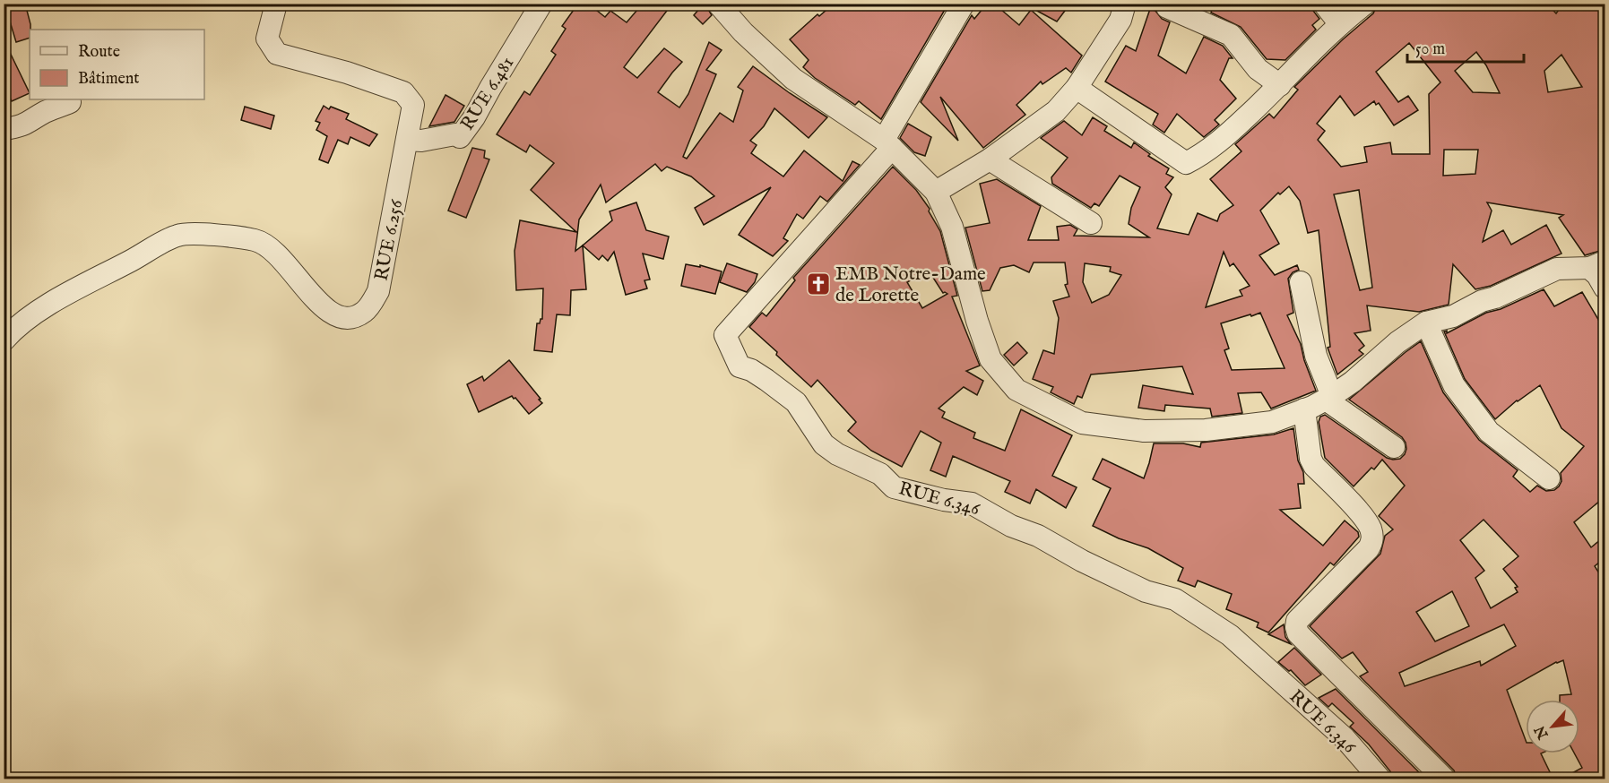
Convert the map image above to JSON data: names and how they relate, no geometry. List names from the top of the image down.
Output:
{
  "streets": {
    "street": ["RUE 6.481", "RUE 6.256", "RUE 6.346"]
  },
  "crossings": [
    ["RUE 6.481", "RUE 6.256"]
  ],
  "places": {
    "church": ["EMB Notre-Dame de Lorette"]
  },
  "legend": ["Route", "Bâtiment"],
  "scale_bar": "50 m",
  "north": "bottom left"
}
